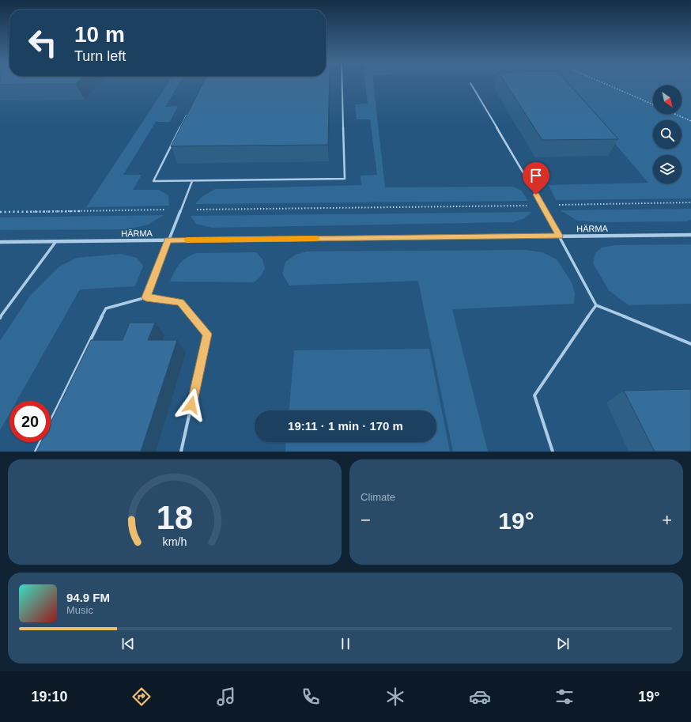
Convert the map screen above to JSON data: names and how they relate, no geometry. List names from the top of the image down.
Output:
{
  "streets": {
    "street": ["HÄRMA"]
  },
  "north": "bottom right",
  "page": {
    "turn": ["10 m", "Turn left"],
    "limit": "20",
    "trip": "19:11 · 1 min · 170 m",
    "tile": "Climate",
    "heat": ["−", "19°", "+"],
    "song": ["94.9 FM", "Music"],
    "tabs": ["19:10", "19°"],
    "gauge": ["18", "km/h"]
  }
}
